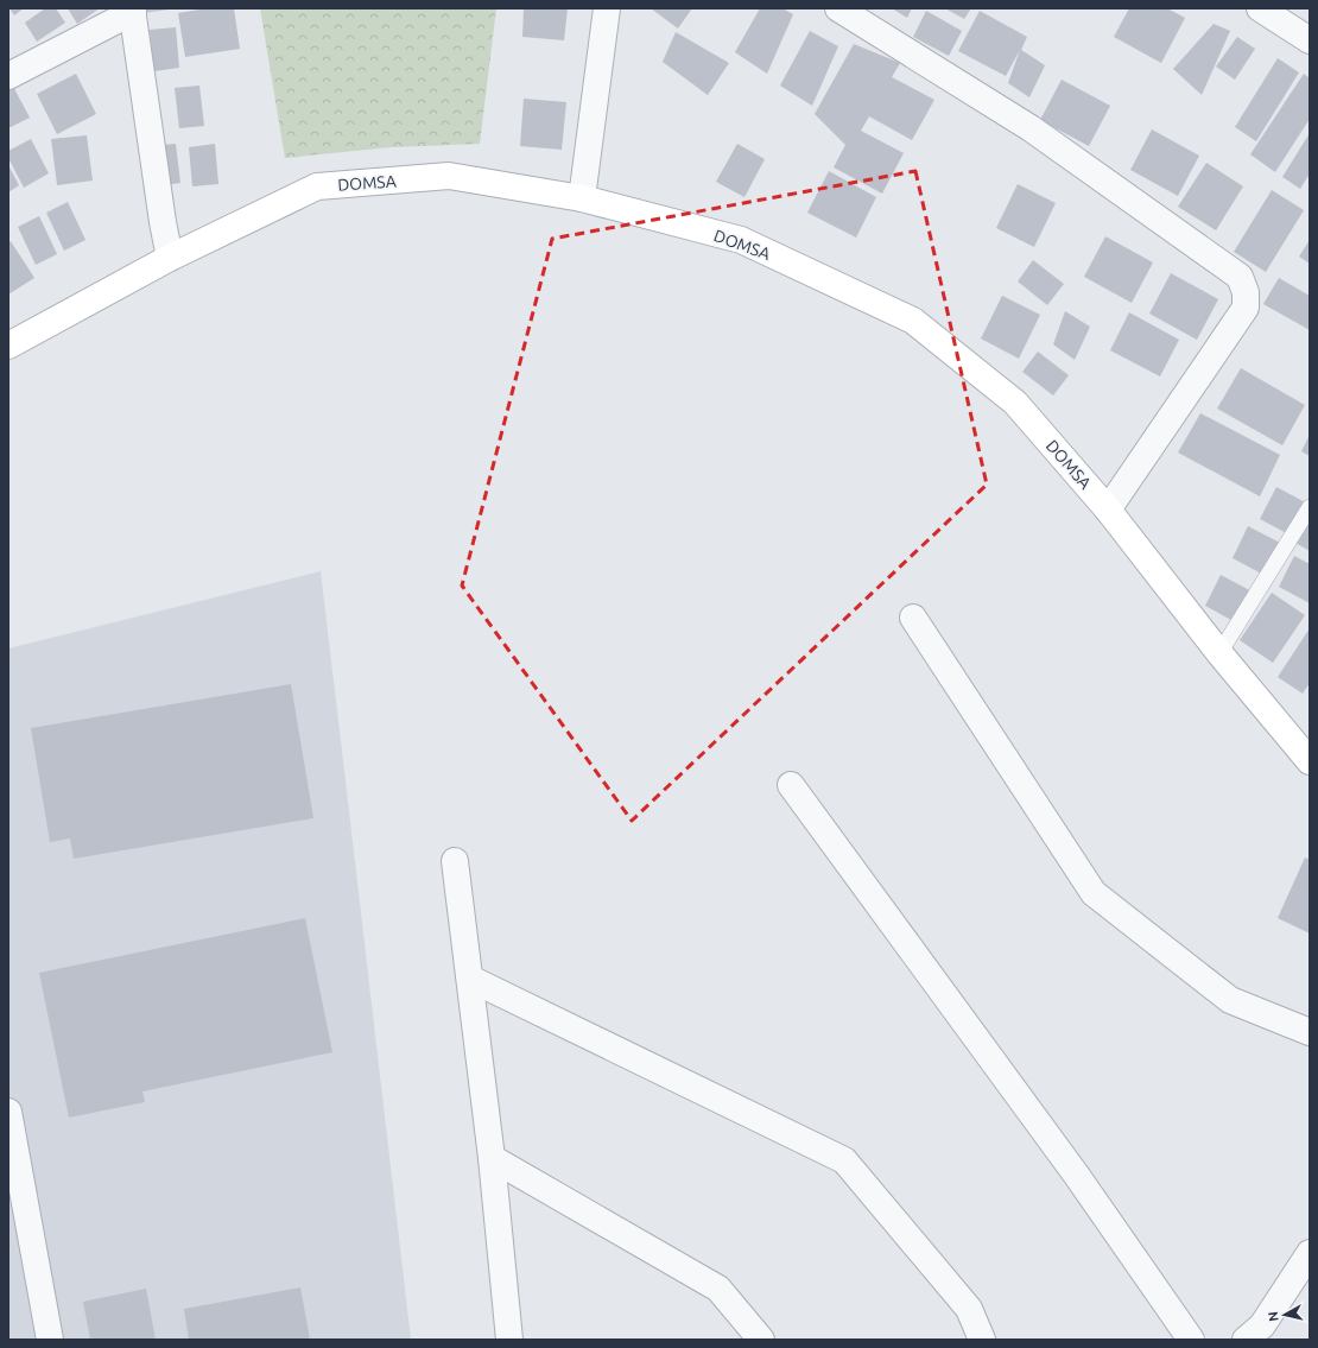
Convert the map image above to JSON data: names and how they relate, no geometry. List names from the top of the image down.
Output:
{
  "streets": {
    "main road": ["DOMSA"]
  },
  "north": "left"
}
